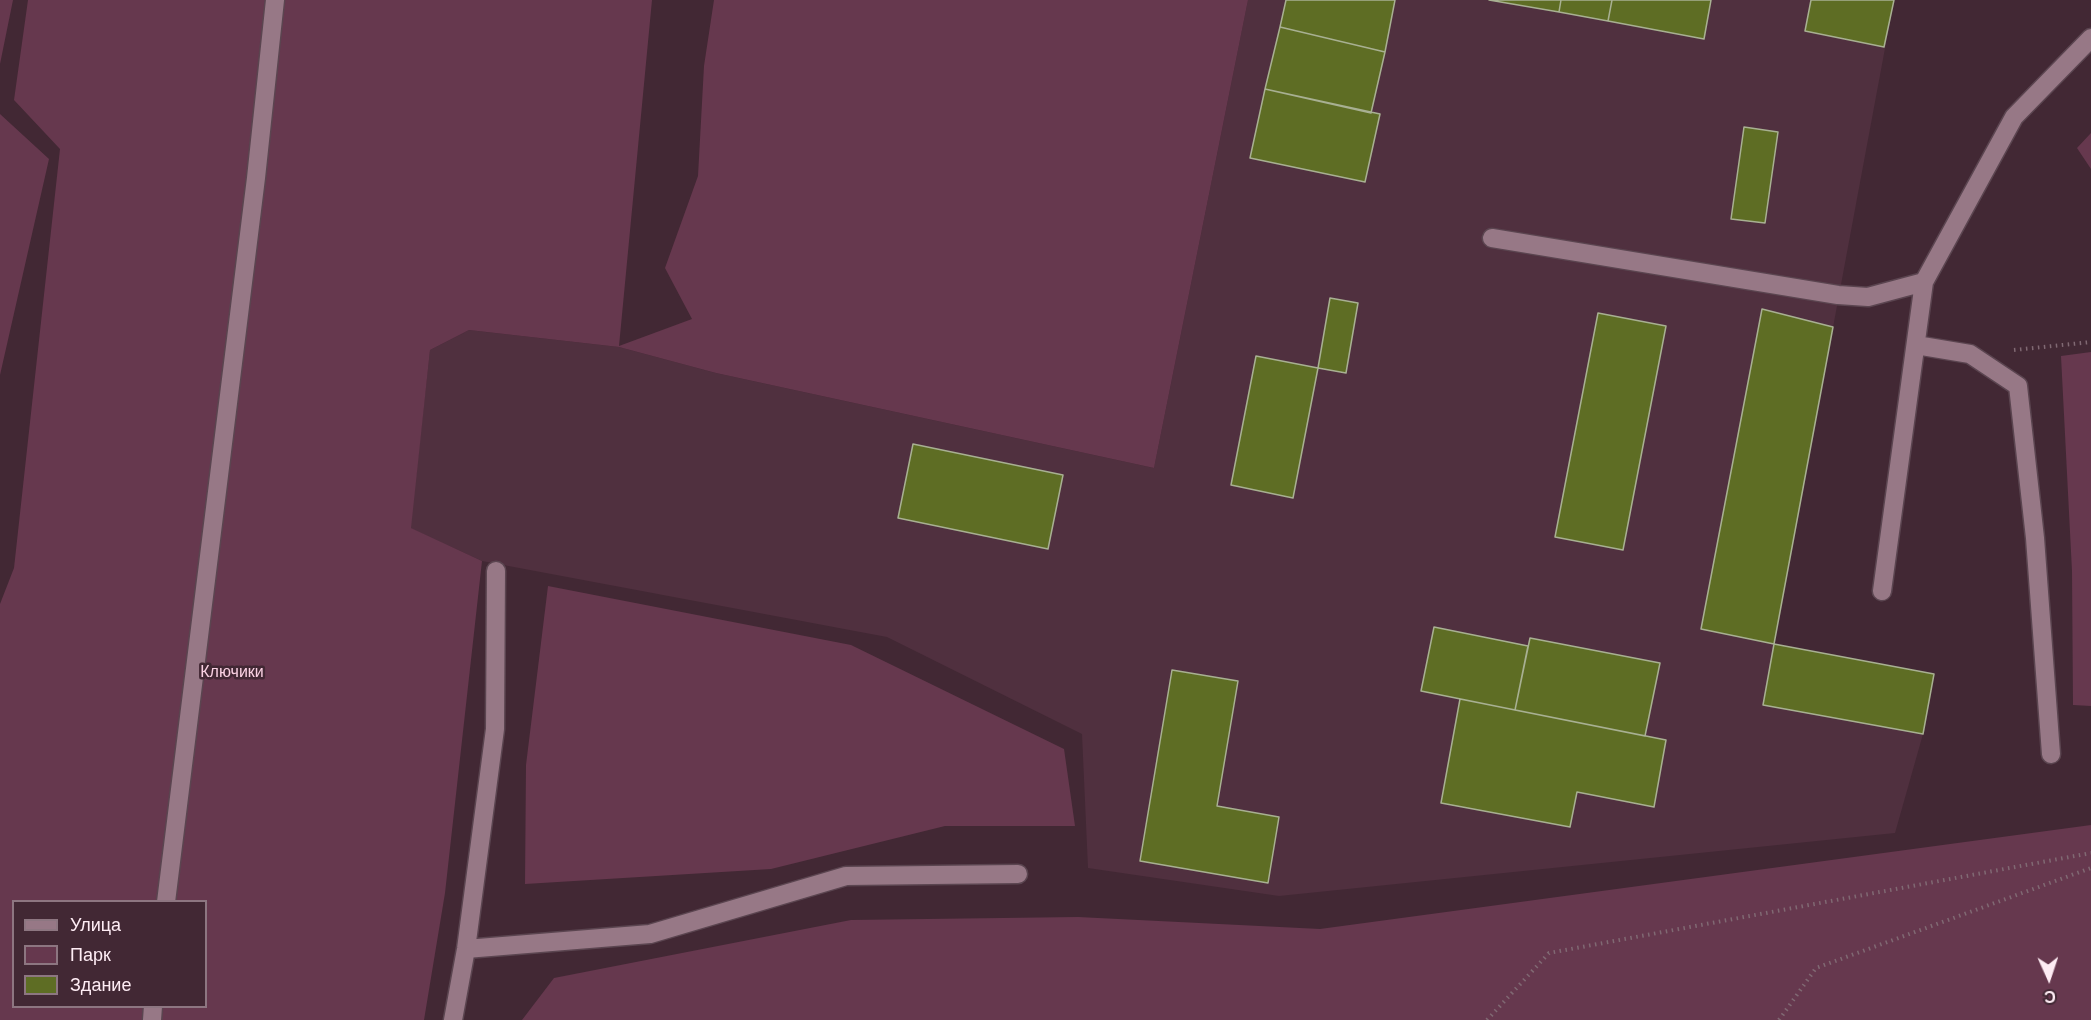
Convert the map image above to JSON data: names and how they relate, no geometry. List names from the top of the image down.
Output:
{
  "parks": ["Ключики"],
  "legend": ["Улица", "Парк", "Здание"],
  "north": "bottom"
}
